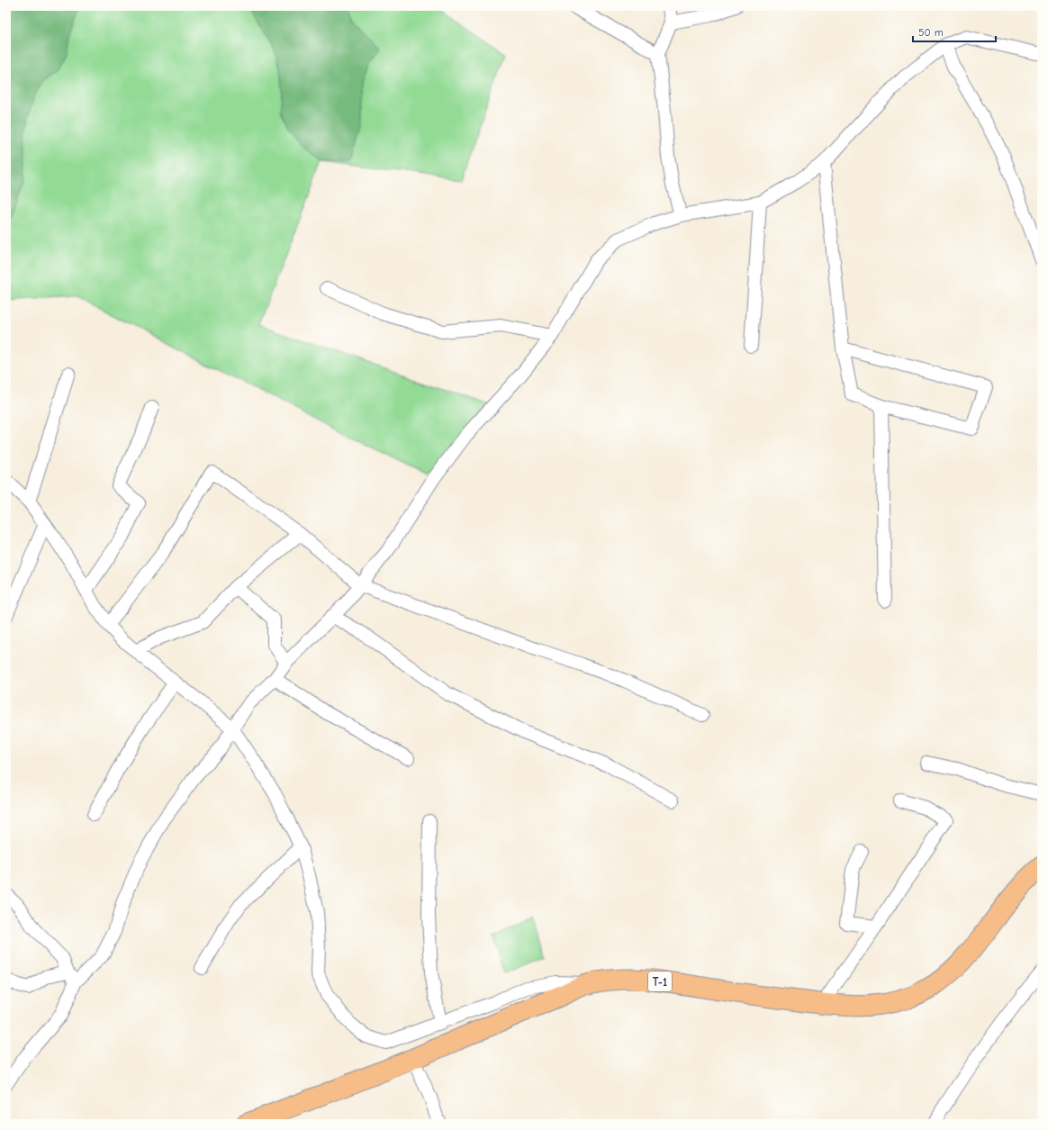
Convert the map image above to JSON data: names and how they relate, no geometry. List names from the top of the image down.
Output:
{
  "streets": {
    "highway": ["T-1"]
  },
  "scale_bar": "50 m"
}
